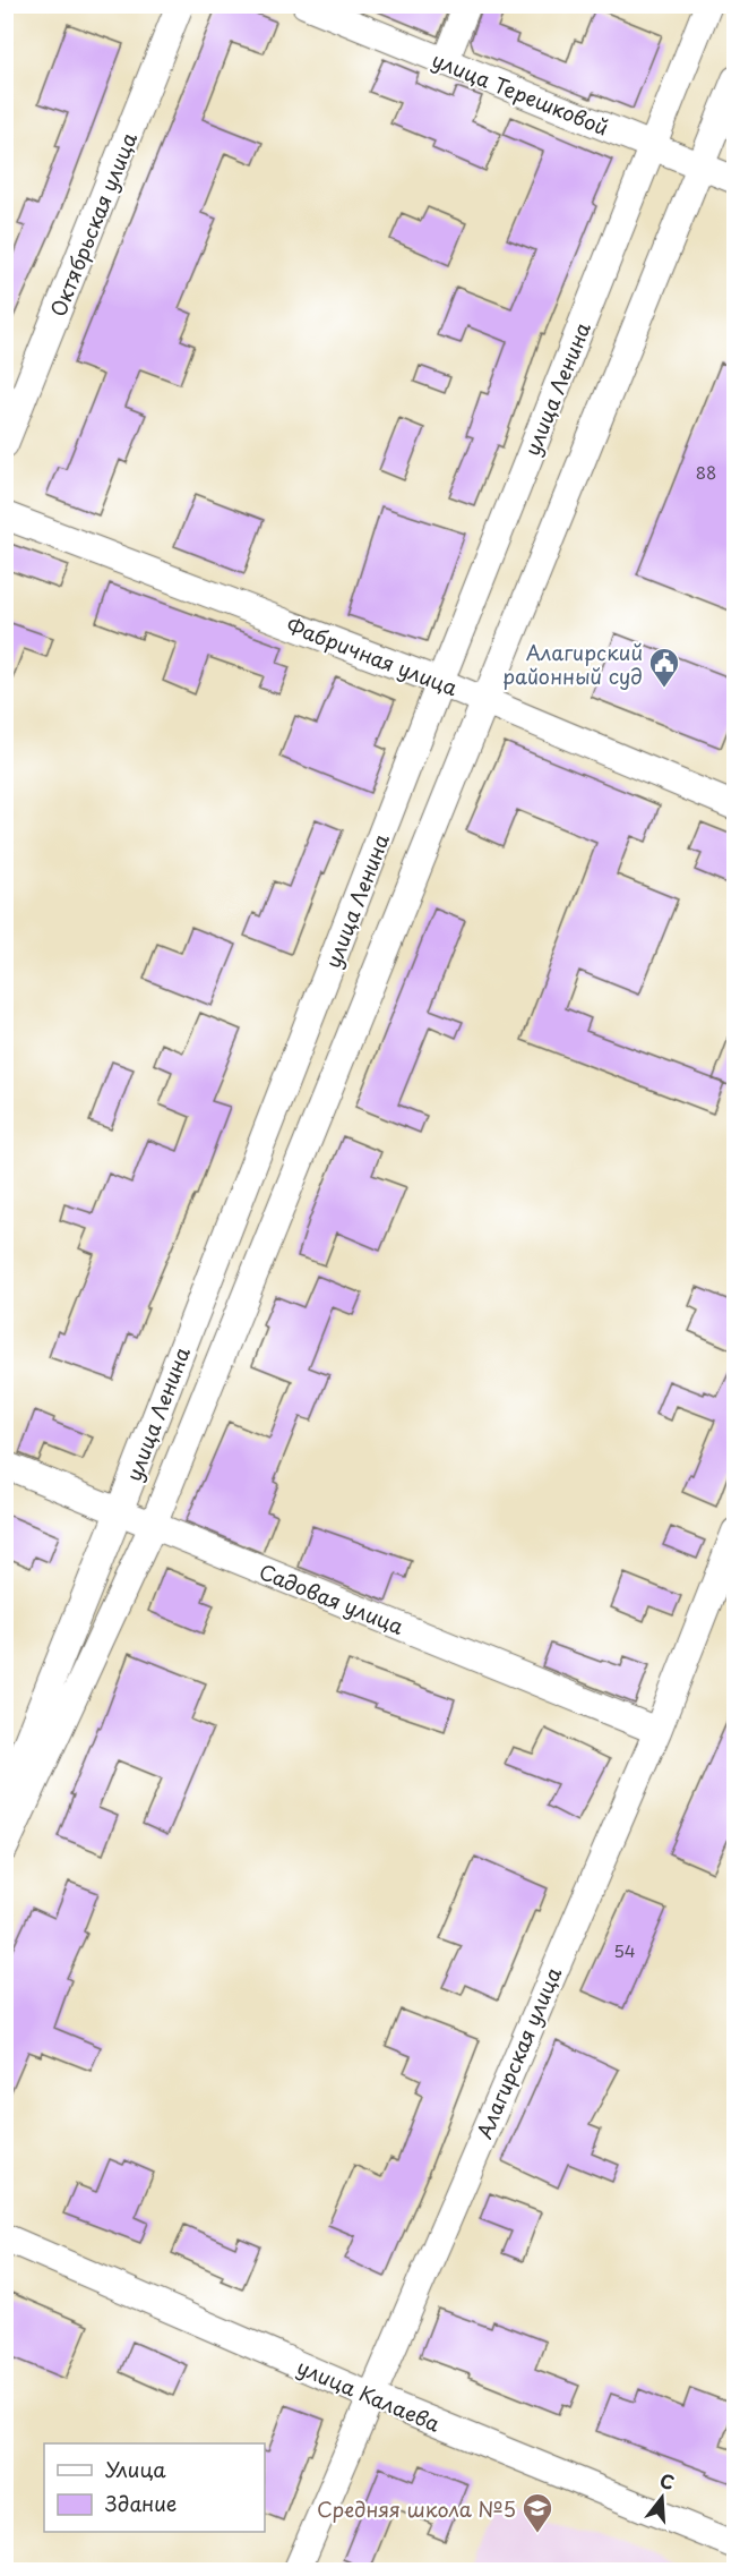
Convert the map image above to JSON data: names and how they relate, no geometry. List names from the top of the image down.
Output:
{
  "streets": {
    "street": [
      "улица Терешковой",
      "Октябрьская улица",
      "улица Ленина",
      "Фабричная улица",
      "Садовая улица",
      "Алагирская улица",
      "улица Калаева"
    ]
  },
  "crossings": [
    ["улица Терешковой", "улица Ленина"],
    ["улица Ленина", "Фабричная улица"],
    ["улица Ленина", "Садовая улица"],
    ["Садовая улица", "Алагирская улица"],
    ["Алагирская улица", "улица Калаева"]
  ],
  "places": {
    "public building": ["Алагирский районный суд"],
    "school or university": ["Средняя школа №5"]
  },
  "house_numbers": ["88", "54"],
  "legend": ["Улица", "Здание"],
  "north": "top"
}
